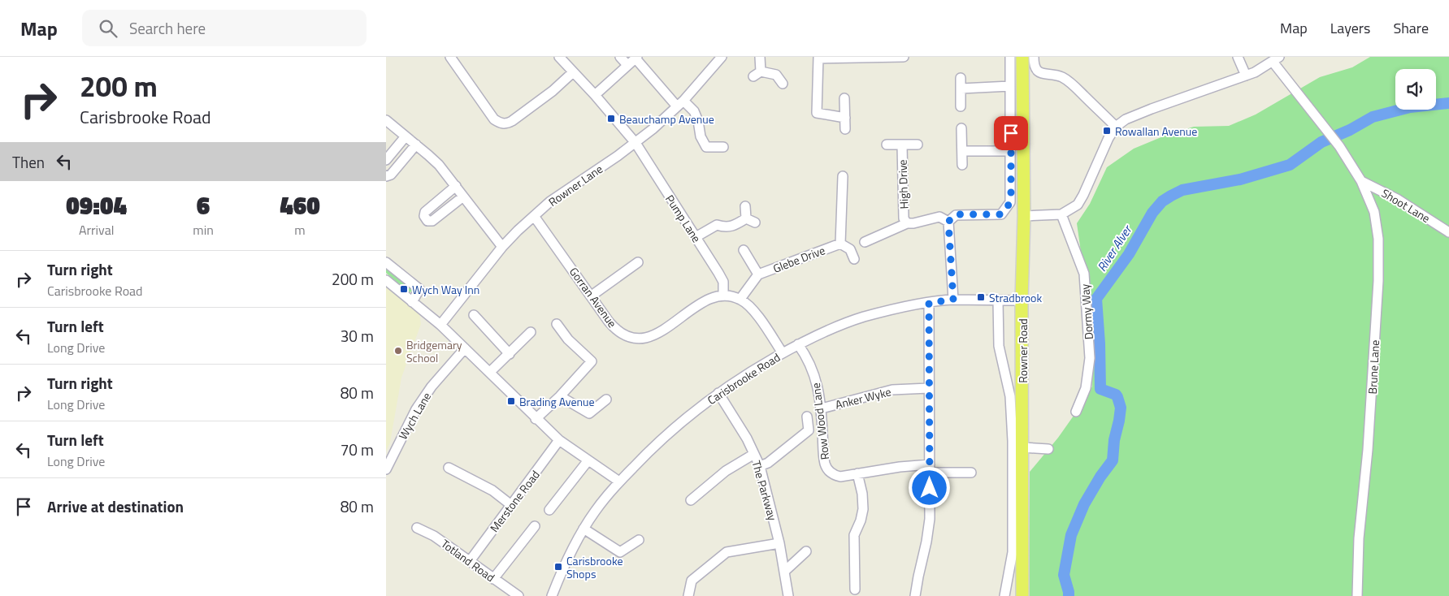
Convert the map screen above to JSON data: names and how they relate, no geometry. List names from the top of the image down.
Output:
{
  "streets": {
    "main road": ["Rowner Road"],
    "street": [
      "High Drive",
      "Rowner Lane",
      "Shoot Lane",
      "Pump Lane",
      "Glebe Drive",
      "Gorran Avenue",
      "Dormy Way",
      "Brune Lane",
      "Carisbrooke Road",
      "Anker Wyke",
      "Wych Lane",
      "Row Wood Lane",
      "The Parkway",
      "Merstone Road",
      "Totland Road"
    ]
  },
  "crossings": [
    ["Rowner Lane", "Pump Lane"],
    ["Rowner Lane", "Gorran Avenue"],
    ["Shoot Lane", "Brune Lane"],
    ["Pump Lane", "Gorran Avenue"],
    ["Glebe Drive", "Gorran Avenue"],
    ["Rowner Road", "Carisbrooke Road"],
    ["Carisbrooke Road", "Row Wood Lane"],
    ["Carisbrooke Road", "The Parkway"],
    ["Anker Wyke", "Row Wood Lane"],
    ["Merstone Road", "Totland Road"]
  ],
  "water": ["River Alver"],
  "places": {
    "transit": [
      "Beauchamp Avenue",
      "Rowallan Avenue",
      "Wych Way Inn",
      "Stradbrook",
      "Brading Avenue",
      "Carisbrooke Shops"
    ],
    "other": ["Bridgemary School"]
  },
  "page": {
    "header": "Map",
    "search": "Search here",
    "nav": ["Map", "Layers", "Share"],
    "turn": ["200 m", "Carisbrooke Road"],
    "then": "Then",
    "eta": [
      "09:04",
      "Arrival",
      "6",
      "min",
      "460",
      "m"
    ],
    "list": [
      {
        "name": "Turn right",
        "note": "Carisbrooke Road",
        "value": "200 m"
      },
      {
        "name": "Turn left",
        "note": "Long Drive",
        "value": "30 m"
      },
      {
        "name": "Turn right",
        "note": "Long Drive",
        "value": "80 m"
      },
      {
        "name": "Turn left",
        "note": "Long Drive",
        "value": "70 m"
      },
      {
        "name": "Arrive at destination",
        "value": "80 m"
      }
    ]
  }
}
